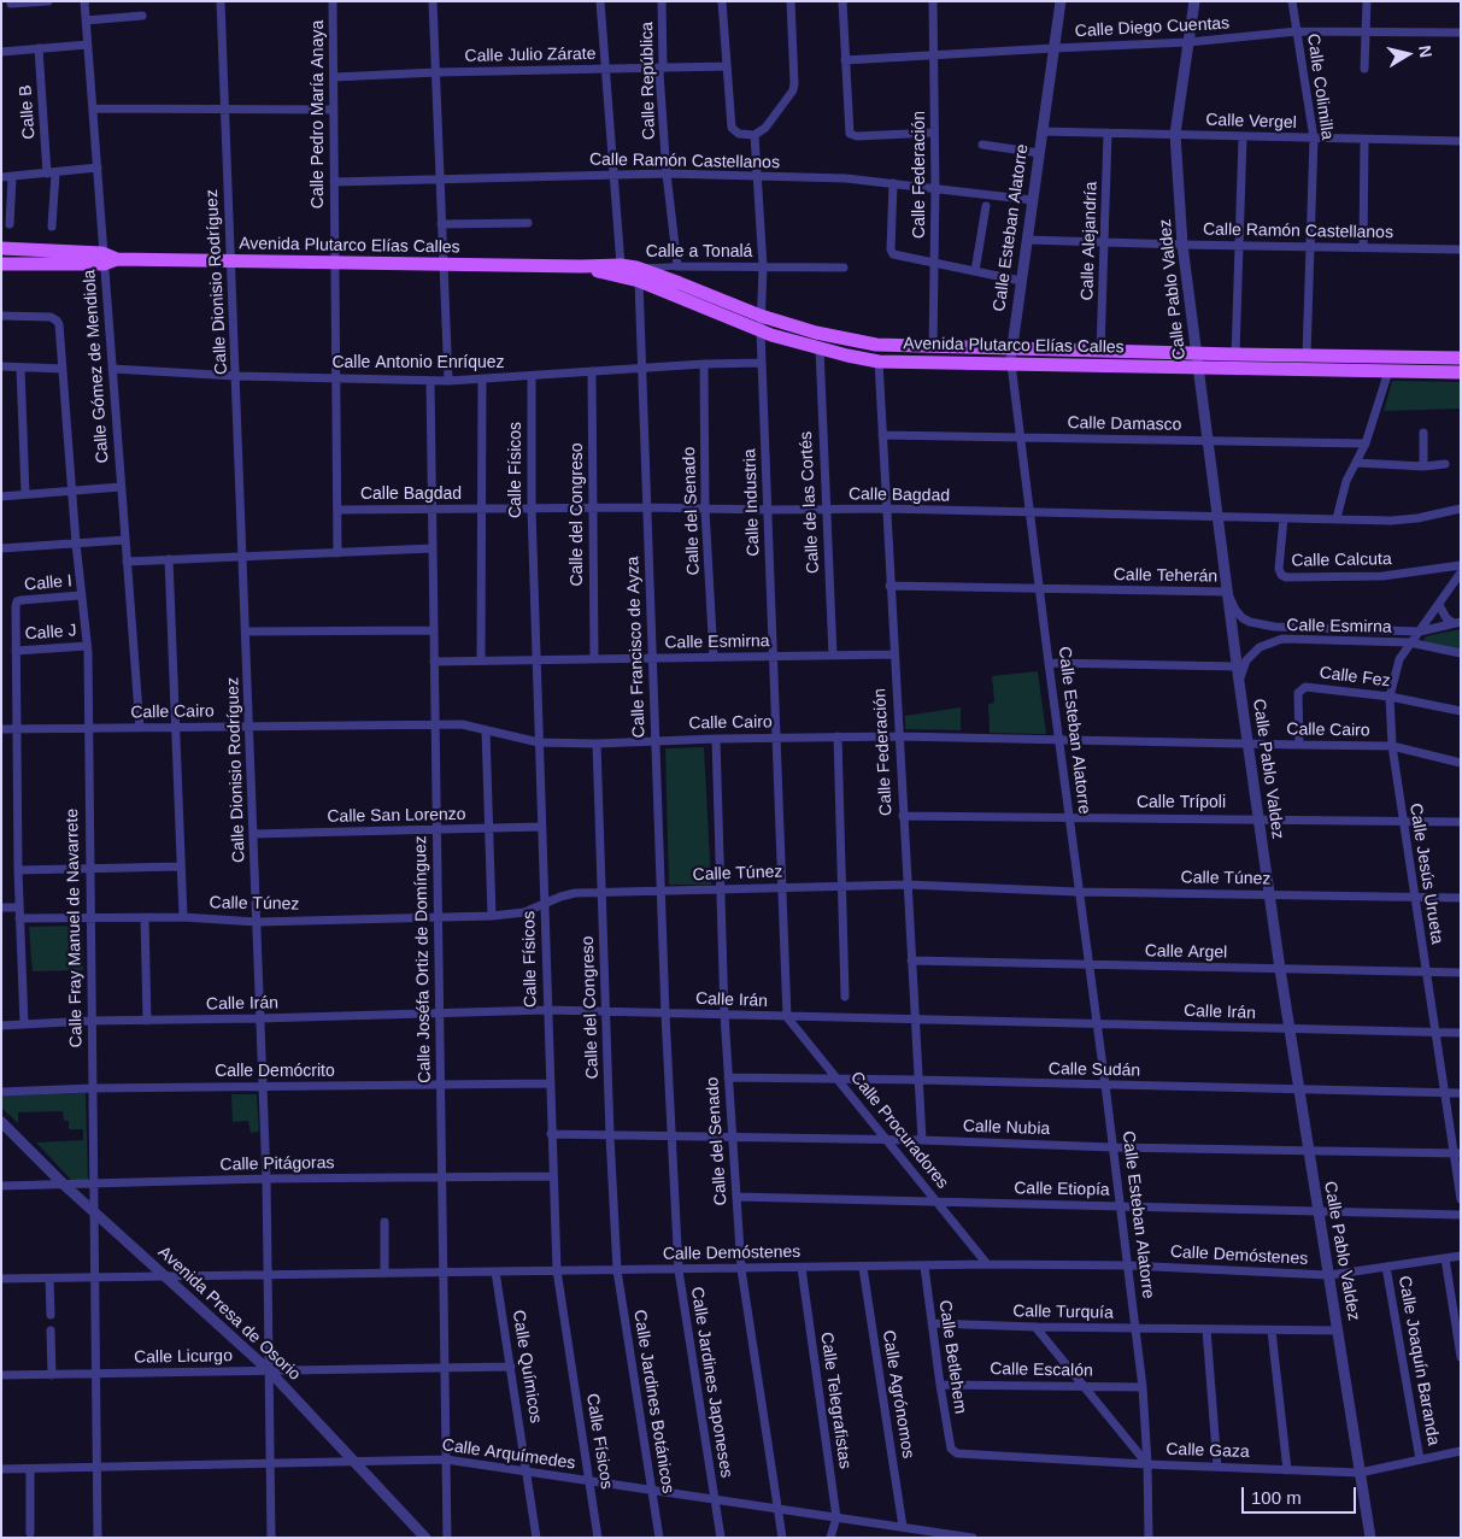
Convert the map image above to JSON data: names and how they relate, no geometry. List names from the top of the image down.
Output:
{
  "streets": {
    "main road": ["Avenida Plutarco Elías Calles"],
    "street": [
      "Calle Diego Cuentas",
      "Calle Julio Zárate",
      "Calle República",
      "Calle Colimilla",
      "Calle B",
      "Calle Pedro María Anaya",
      "Calle Vergel",
      "Calle Ramón Castellanos",
      "Calle Federación",
      "Calle Esteban Alatorre",
      "Calle Alejandría",
      "Calle a Tonalá",
      "Calle Dionisio Rodríguez",
      "Calle Pablo Valdez",
      "Calle Antonio Enríquez",
      "Calle Gómez de Mendiola",
      "Calle Damasco",
      "Calle Físicos",
      "Calle Bagdad",
      "Calle Industria",
      "Calle de las Cortés",
      "Calle del Senado",
      "Calle del Congreso",
      "Calle Calcuta",
      "Calle Teherán",
      "Calle I",
      "Calle Esmirna",
      "Calle J",
      "Calle Francisco de Ayza",
      "Calle Fez",
      "Calle Cairo",
      "Calle Trípoli",
      "Calle San Lorenzo",
      "Calle Túnez",
      "Calle Jesús Urueta",
      "Calle Fray Manuel de Navarrete",
      "Calle Argel",
      "Calle Joséfa Ortiz de Domínguez",
      "Calle Irán",
      "Calle Sudán",
      "Calle Demócrito",
      "Calle Nubia",
      "Calle Procuradores",
      "Calle Pitágoras",
      "Calle Etiopía",
      "Calle Demóstenes",
      "Calle Turquía",
      "Avenida Presa de Osorio",
      "Calle Licurgo",
      "Calle Betlehem",
      "Calle Joaquín Baranda",
      "Calle Químicos",
      "Calle Escalón",
      "Calle Jardines Japoneses",
      "Calle Agrónomos",
      "Calle Telegrafistas",
      "Calle Jardines Botánicos",
      "Calle Gaza",
      "Calle Arquímedes"
    ]
  },
  "crossings": [
    ["Calle Diego Cuentas", "Calle Colimilla"],
    ["Calle Diego Cuentas", "Calle Federación"],
    ["Calle Diego Cuentas", "Calle Esteban Alatorre"],
    ["Calle Diego Cuentas", "Calle Pablo Valdez"],
    ["Calle Julio Zárate", "Calle República"],
    ["Calle Julio Zárate", "Calle Pedro María Anaya"],
    ["Calle República", "Calle Ramón Castellanos"],
    ["Calle República", "Calle a Tonalá"],
    ["Calle Colimilla", "Calle Vergel"],
    ["Calle Colimilla", "Calle Ramón Castellanos"],
    ["Calle Colimilla", "Avenida Plutarco Elías Calles"],
    ["Calle Pedro María Anaya", "Calle Ramón Castellanos"],
    ["Calle Pedro María Anaya", "Avenida Plutarco Elías Calles"],
    ["Calle Pedro María Anaya", "Calle Antonio Enríquez"],
    ["Calle Pedro María Anaya", "Calle Bagdad"],
    ["Calle Vergel", "Calle Esteban Alatorre"],
    ["Calle Vergel", "Calle Alejandría"],
    ["Calle Vergel", "Calle Pablo Valdez"],
    ["Calle Ramón Castellanos", "Calle Federación"],
    ["Calle Ramón Castellanos", "Calle Esteban Alatorre"],
    ["Calle Ramón Castellanos", "Calle Alejandría"],
    ["Calle Ramón Castellanos", "Calle Pablo Valdez"],
    ["Calle Ramón Castellanos", "Calle Industria"],
    ["Calle Federación", "Avenida Plutarco Elías Calles"],
    ["Calle Federación", "Calle Damasco"],
    ["Calle Federación", "Calle Bagdad"],
    ["Calle Federación", "Calle Teherán"],
    ["Calle Federación", "Calle Esmirna"],
    ["Calle Federación", "Calle Cairo"],
    ["Calle Federación", "Calle Trípoli"],
    ["Calle Federación", "Calle Túnez"],
    ["Calle Federación", "Calle Argel"],
    ["Calle Federación", "Calle Irán"],
    ["Calle Federación", "Calle Sudán"],
    ["Calle Federación", "Calle Nubia"],
    ["Calle Esteban Alatorre", "Avenida Plutarco Elías Calles"],
    ["Calle Esteban Alatorre", "Calle Damasco"],
    ["Calle Esteban Alatorre", "Calle Bagdad"],
    ["Calle Esteban Alatorre", "Calle Teherán"],
    ["Calle Esteban Alatorre", "Calle Cairo"],
    ["Calle Esteban Alatorre", "Calle Trípoli"],
    ["Calle Esteban Alatorre", "Calle Túnez"],
    ["Calle Esteban Alatorre", "Calle Argel"],
    ["Calle Esteban Alatorre", "Calle Irán"],
    ["Calle Esteban Alatorre", "Calle Sudán"],
    ["Calle Esteban Alatorre", "Calle Nubia"],
    ["Calle Esteban Alatorre", "Calle Etiopía"],
    ["Calle Esteban Alatorre", "Calle Demóstenes"],
    ["Calle Esteban Alatorre", "Calle Turquía"],
    ["Calle Esteban Alatorre", "Calle Escalón"],
    ["Calle Esteban Alatorre", "Calle Gaza"],
    ["Calle Alejandría", "Avenida Plutarco Elías Calles"],
    ["Avenida Plutarco Elías Calles", "Calle a Tonalá"],
    ["Avenida Plutarco Elías Calles", "Calle Dionisio Rodríguez"],
    ["Avenida Plutarco Elías Calles", "Calle Pablo Valdez"],
    ["Avenida Plutarco Elías Calles", "Calle Gómez de Mendiola"],
    ["Avenida Plutarco Elías Calles", "Calle Industria"],
    ["Avenida Plutarco Elías Calles", "Calle de las Cortés"],
    ["Avenida Plutarco Elías Calles", "Calle Francisco de Ayza"],
    ["Calle a Tonalá", "Calle Industria"],
    ["Calle a Tonalá", "Calle Francisco de Ayza"],
    ["Calle Dionisio Rodríguez", "Calle Antonio Enríquez"],
    ["Calle Dionisio Rodríguez", "Calle Cairo"],
    ["Calle Dionisio Rodríguez", "Calle San Lorenzo"],
    ["Calle Dionisio Rodríguez", "Calle Túnez"],
    ["Calle Dionisio Rodríguez", "Calle Irán"],
    ["Calle Dionisio Rodríguez", "Calle Demócrito"],
    ["Calle Dionisio Rodríguez", "Calle Pitágoras"],
    ["Calle Dionisio Rodríguez", "Calle Demóstenes"],
    ["Calle Dionisio Rodríguez", "Avenida Presa de Osorio"],
    ["Calle Dionisio Rodríguez", "Calle Licurgo"],
    ["Calle Dionisio Rodríguez", "Calle Arquímedes"],
    ["Calle Pablo Valdez", "Calle Damasco"],
    ["Calle Pablo Valdez", "Calle Bagdad"],
    ["Calle Pablo Valdez", "Calle Teherán"],
    ["Calle Pablo Valdez", "Calle Esmirna"],
    ["Calle Pablo Valdez", "Calle Cairo"],
    ["Calle Pablo Valdez", "Calle Trípoli"],
    ["Calle Pablo Valdez", "Calle Túnez"],
    ["Calle Pablo Valdez", "Calle Argel"],
    ["Calle Pablo Valdez", "Calle Irán"],
    ["Calle Pablo Valdez", "Calle Sudán"],
    ["Calle Pablo Valdez", "Calle Nubia"],
    ["Calle Pablo Valdez", "Calle Etiopía"],
    ["Calle Pablo Valdez", "Calle Demóstenes"],
    ["Calle Pablo Valdez", "Calle Turquía"],
    ["Calle Pablo Valdez", "Calle Gaza"],
    ["Calle Antonio Enríquez", "Calle Gómez de Mendiola"],
    ["Calle Antonio Enríquez", "Calle Físicos"],
    ["Calle Antonio Enríquez", "Calle Industria"],
    ["Calle Antonio Enríquez", "Calle del Senado"],
    ["Calle Antonio Enríquez", "Calle del Congreso"],
    ["Calle Antonio Enríquez", "Calle Francisco de Ayza"],
    ["Calle Antonio Enríquez", "Calle Joséfa Ortiz de Domínguez"],
    ["Calle Gómez de Mendiola", "Calle Cairo"],
    ["Calle Físicos", "Calle Bagdad"],
    ["Calle Físicos", "Calle Esmirna"],
    ["Calle Físicos", "Calle Cairo"],
    ["Calle Físicos", "Calle San Lorenzo"],
    ["Calle Físicos", "Calle Túnez"],
    ["Calle Físicos", "Calle Irán"],
    ["Calle Físicos", "Calle Demócrito"],
    ["Calle Físicos", "Calle Nubia"],
    ["Calle Físicos", "Calle Pitágoras"],
    ["Calle Físicos", "Calle Demóstenes"],
    ["Calle Físicos", "Calle Arquímedes"],
    ["Calle Bagdad", "Calle Industria"],
    ["Calle Bagdad", "Calle de las Cortés"],
    ["Calle Bagdad", "Calle del Senado"],
    ["Calle Bagdad", "Calle del Congreso"],
    ["Calle Bagdad", "Calle Calcuta"],
    ["Calle Bagdad", "Calle Francisco de Ayza"],
    ["Calle Bagdad", "Calle Joséfa Ortiz de Domínguez"],
    ["Calle Industria", "Calle Esmirna"],
    ["Calle Industria", "Calle Cairo"],
    ["Calle Industria", "Calle Túnez"],
    ["Calle Industria", "Calle Irán"],
    ["Calle Industria", "Calle Procuradores"],
    ["Calle de las Cortés", "Calle Esmirna"],
    ["Calle del Senado", "Calle Esmirna"],
    ["Calle del Senado", "Calle Cairo"],
    ["Calle del Senado", "Calle Túnez"],
    ["Calle del Senado", "Calle Irán"],
    ["Calle del Senado", "Calle Sudán"],
    ["Calle del Senado", "Calle Nubia"],
    ["Calle del Senado", "Calle Etiopía"],
    ["Calle del Senado", "Calle Demóstenes"],
    ["Calle del Senado", "Calle Arquímedes"],
    ["Calle del Congreso", "Calle Esmirna"],
    ["Calle del Congreso", "Calle Cairo"],
    ["Calle del Congreso", "Calle Túnez"],
    ["Calle del Congreso", "Calle Irán"],
    ["Calle del Congreso", "Calle Nubia"],
    ["Calle del Congreso", "Calle Demóstenes"],
    ["Calle del Congreso", "Calle Jardines Botánicos"],
    ["Calle Teherán", "Calle Jesús Urueta"],
    ["Calle I", "Calle J"],
    ["Calle I", "Calle Fray Manuel de Navarrete"],
    ["Calle Esmirna", "Calle Francisco de Ayza"],
    ["Calle Esmirna", "Calle Jesús Urueta"],
    ["Calle Esmirna", "Calle Joséfa Ortiz de Domínguez"],
    ["Calle J", "Calle Fray Manuel de Navarrete"],
    ["Calle Francisco de Ayza", "Calle Cairo"],
    ["Calle Francisco de Ayza", "Calle Túnez"],
    ["Calle Francisco de Ayza", "Calle Irán"],
    ["Calle Francisco de Ayza", "Calle Jardines Japoneses"],
    ["Calle Fez", "Calle Cairo"],
    ["Calle Fez", "Calle Jesús Urueta"],
    ["Calle Cairo", "Calle Jesús Urueta"],
    ["Calle Cairo", "Calle Fray Manuel de Navarrete"],
    ["Calle Cairo", "Calle Joséfa Ortiz de Domínguez"],
    ["Calle Trípoli", "Calle Jesús Urueta"],
    ["Calle San Lorenzo", "Calle Joséfa Ortiz de Domínguez"],
    ["Calle Túnez", "Calle Jesús Urueta"],
    ["Calle Túnez", "Calle Fray Manuel de Navarrete"],
    ["Calle Túnez", "Calle Joséfa Ortiz de Domínguez"],
    ["Calle Jesús Urueta", "Calle Argel"],
    ["Calle Jesús Urueta", "Calle Irán"],
    ["Calle Jesús Urueta", "Calle Sudán"],
    ["Calle Jesús Urueta", "Calle Nubia"],
    ["Calle Fray Manuel de Navarrete", "Calle Irán"],
    ["Calle Fray Manuel de Navarrete", "Calle Demócrito"],
    ["Calle Fray Manuel de Navarrete", "Calle Pitágoras"],
    ["Calle Fray Manuel de Navarrete", "Calle Demóstenes"],
    ["Calle Fray Manuel de Navarrete", "Avenida Presa de Osorio"],
    ["Calle Fray Manuel de Navarrete", "Calle Licurgo"],
    ["Calle Fray Manuel de Navarrete", "Calle Arquímedes"],
    ["Calle Joséfa Ortiz de Domínguez", "Calle Irán"],
    ["Calle Joséfa Ortiz de Domínguez", "Calle Demócrito"],
    ["Calle Joséfa Ortiz de Domínguez", "Calle Pitágoras"],
    ["Calle Joséfa Ortiz de Domínguez", "Calle Demóstenes"],
    ["Calle Joséfa Ortiz de Domínguez", "Calle Licurgo"],
    ["Calle Joséfa Ortiz de Domínguez", "Calle Arquímedes"],
    ["Calle Irán", "Calle Procuradores"],
    ["Calle Irán", "Calle Jardines Japoneses"],
    ["Calle Sudán", "Calle Procuradores"],
    ["Calle Nubia", "Calle Procuradores"],
    ["Calle Nubia", "Calle Jardines Japoneses"],
    ["Calle Procuradores", "Calle Etiopía"],
    ["Calle Procuradores", "Calle Demóstenes"],
    ["Calle Pitágoras", "Avenida Presa de Osorio"],
    ["Calle Demóstenes", "Avenida Presa de Osorio"],
    ["Calle Demóstenes", "Calle Betlehem"],
    ["Calle Demóstenes", "Calle Joaquín Baranda"],
    ["Calle Demóstenes", "Calle Químicos"],
    ["Calle Demóstenes", "Calle Jardines Japoneses"],
    ["Calle Demóstenes", "Calle Agrónomos"],
    ["Calle Demóstenes", "Calle Telegrafistas"],
    ["Calle Demóstenes", "Calle Jardines Botánicos"],
    ["Calle Turquía", "Calle Betlehem"],
    ["Avenida Presa de Osorio", "Calle Licurgo"],
    ["Avenida Presa de Osorio", "Calle Arquímedes"],
    ["Calle Licurgo", "Calle Químicos"],
    ["Calle Betlehem", "Calle Escalón"],
    ["Calle Betlehem", "Calle Gaza"],
    ["Calle Joaquín Baranda", "Calle Gaza"],
    ["Calle Químicos", "Calle Arquímedes"],
    ["Calle Jardines Japoneses", "Calle Arquímedes"],
    ["Calle Agrónomos", "Calle Arquímedes"],
    ["Calle Telegrafistas", "Calle Arquímedes"],
    ["Calle Jardines Botánicos", "Calle Arquímedes"]
  ],
  "scale_bar": "100 m",
  "north": "right"
}
